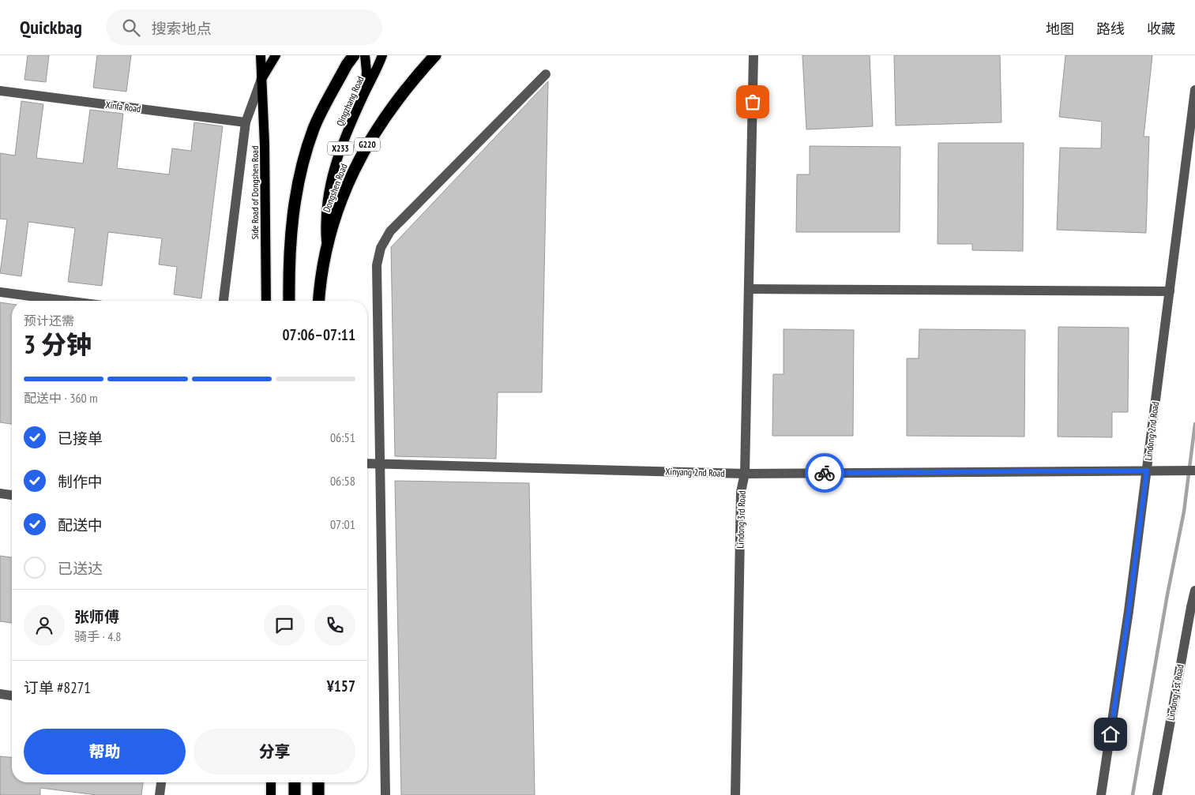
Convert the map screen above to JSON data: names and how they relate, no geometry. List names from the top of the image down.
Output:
{
  "streets": {
    "highway": ["G220", "Dongshen Road"],
    "main road": ["Qingzhang Road", "X233", "Side Road of Dongshen Road"],
    "street": [
      "Xinfa Road",
      "Lindong 2nd Road",
      "Xinyang 2nd Road",
      "Lindong 3rd Road",
      "Lindong 1st Road"
    ]
  },
  "crossings": [
    ["Qingzhang Road", "Dongshen Road"],
    ["Lindong 2nd Road", "Xinyang 2nd Road"],
    ["Xinyang 2nd Road", "Lindong 3rd Road"]
  ],
  "page": {
    "header": "Quickbag",
    "search": "搜索地点",
    "nav": ["地图", "路线", "收藏"],
    "heading": ["3 分钟", "预计还需", "07:06–07:11"],
    "panel": [
      "张师傅",
      "骑手 · 4.8",
      "订单 #8271",
      "¥157"
    ],
    "bar": "配送中 · 360 m",
    "list": [
      ["已接单", "06:51"],
      ["制作中", "06:58"],
      ["配送中", "07:01"],
      "已送达"
    ],
    "buttons": ["帮助", "分享"]
  }
}
